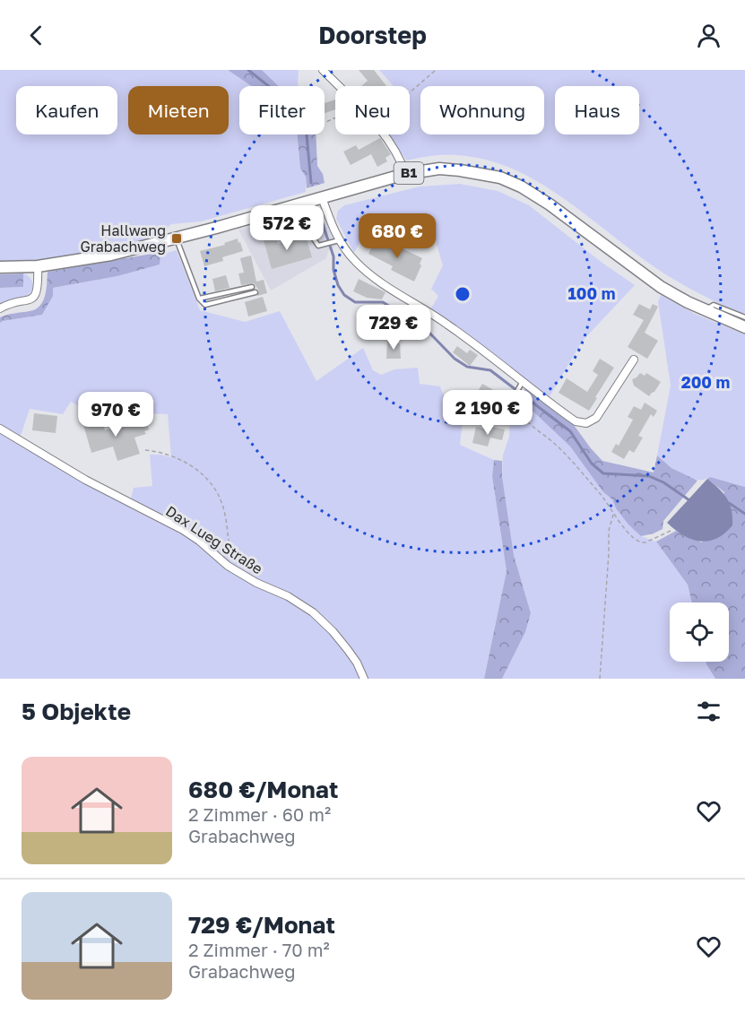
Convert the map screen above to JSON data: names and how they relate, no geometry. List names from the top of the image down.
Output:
{
  "streets": {
    "main road": ["B1"],
    "street": ["Dax Lueg Straße"]
  },
  "places": {
    "transit": ["Hallwang Grabachweg"]
  },
  "page": {
    "header": "Doorstep",
    "chip": [
      "Kaufen",
      "Mieten",
      "Filter",
      "Neu",
      "Wohnung",
      "Haus"
    ],
    "price": [
      "572 €",
      "680 €",
      "729 €",
      "2 190 €",
      "970 €"
    ],
    "heading": "5 Objekte",
    "list": [
      {
        "name": "680 €/Monat",
        "note": "2 Zimmer · 60 m² · Grabachweg"
      },
      {
        "name": "729 €/Monat",
        "note": "2 Zimmer · 70 m² · Grabachweg"
      }
    ]
  },
  "rings": ["100 m", "200 m"]
}
